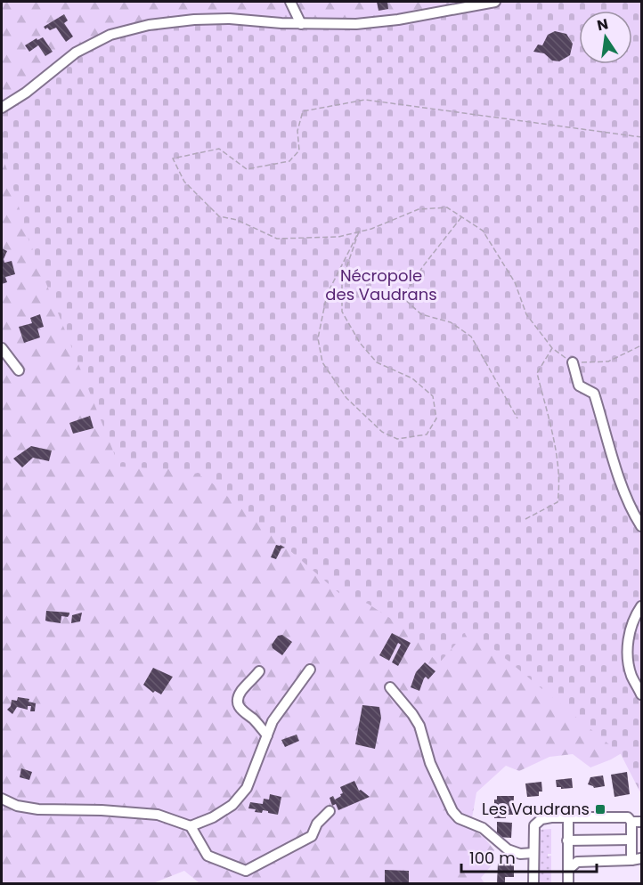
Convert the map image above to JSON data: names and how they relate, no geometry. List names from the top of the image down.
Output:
{
  "parks": ["Nécropole des Vaudrans"],
  "places": {
    "transit": ["Les Vaudrans"]
  },
  "scale_bar": "100 m",
  "north": "top"
}
